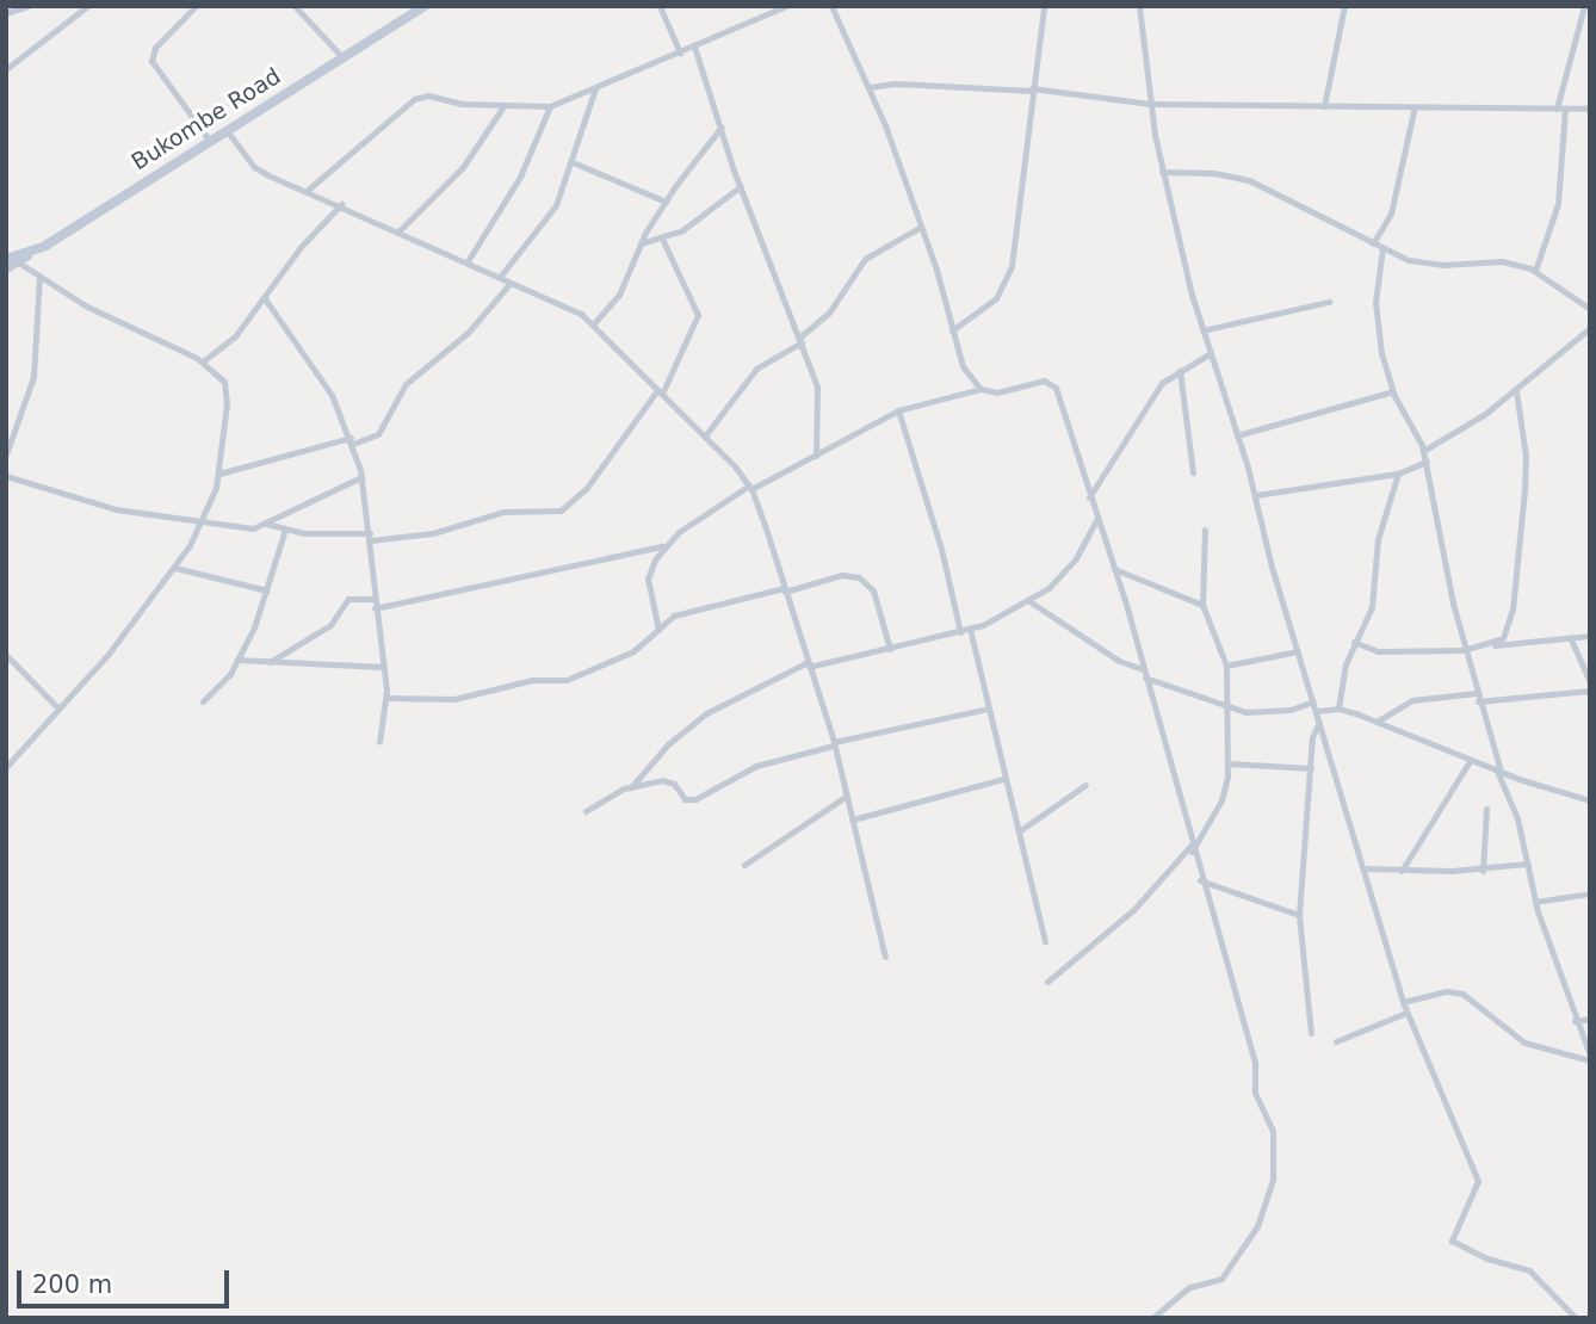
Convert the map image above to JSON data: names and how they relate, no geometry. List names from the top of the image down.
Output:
{
  "streets": {
    "main road": ["Bukombe Road"]
  },
  "scale_bar": "200 m"
}
